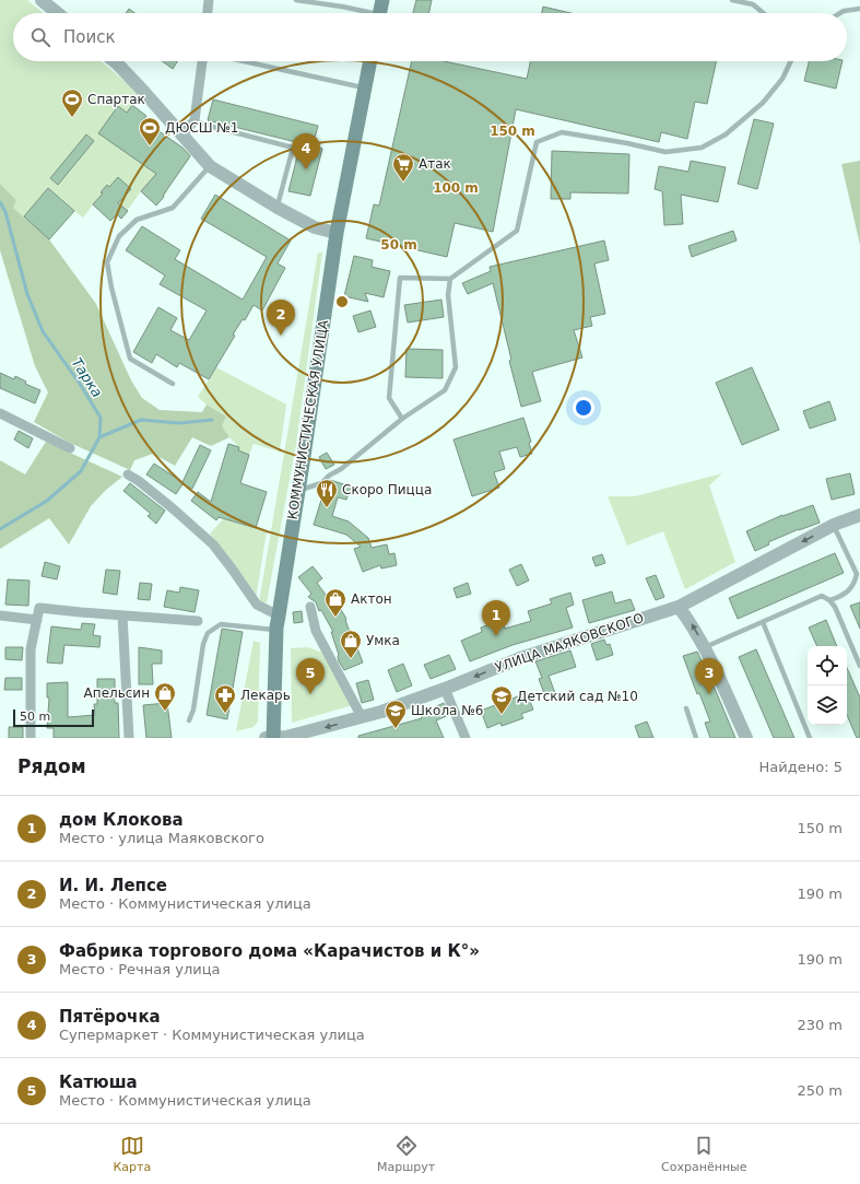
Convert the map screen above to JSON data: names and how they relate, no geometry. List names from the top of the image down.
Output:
{
  "streets": {
    "main road": ["КОММУНИСТИЧЕСКАЯ УЛИЦА"],
    "street": ["УЛИЦА МАЯКОВСКОГО"]
  },
  "crossings": [
    ["КОММУНИСТИЧЕСКАЯ УЛИЦА", "УЛИЦА МАЯКОВСКОГО"]
  ],
  "one_way": ["УЛИЦА МАЯКОВСКОГО"],
  "water": ["Тарка"],
  "places": {
    "sports": ["Спартак", "ДЮСШ №1"],
    "supermarket": ["Атак"],
    "restaurant": ["Скоро Пицца"],
    "shop": ["Актон", "Умка", "Апельсин"],
    "pharmacy": ["Лекарь"],
    "school or university": ["Детский сад №10", "Школа №6"]
  },
  "scale_bar": "50 m",
  "page": {
    "search": "Поиск",
    "pins": [
      "4",
      "2",
      "1",
      "3",
      "5"
    ],
    "scale": "50 m",
    "heading": ["Рядом", "Найдено: 5"],
    "list": [
      {
        "mark": "1",
        "name": "дом Клокова",
        "note": "Место · улица Маяковского",
        "value": "150 m"
      },
      {
        "mark": "2",
        "name": "И. И. Лепсе",
        "note": "Место · Коммунистическая улица",
        "value": "190 m"
      },
      {
        "mark": "3",
        "name": "Фабрика торгового дома «Карачистов и К°»",
        "note": "Место · Речная улица",
        "value": "190 m"
      },
      {
        "mark": "4",
        "name": "Пятёрочка",
        "note": "Супермаркет · Коммунистическая улица",
        "value": "230 m"
      },
      {
        "mark": "5",
        "name": "Катюша",
        "note": "Место · Коммунистическая улица",
        "value": "250 m"
      }
    ],
    "nav": ["Карта", "Маршрут", "Сохранённые"]
  },
  "rings": ["150 m", "100 m", "50 m"]
}
